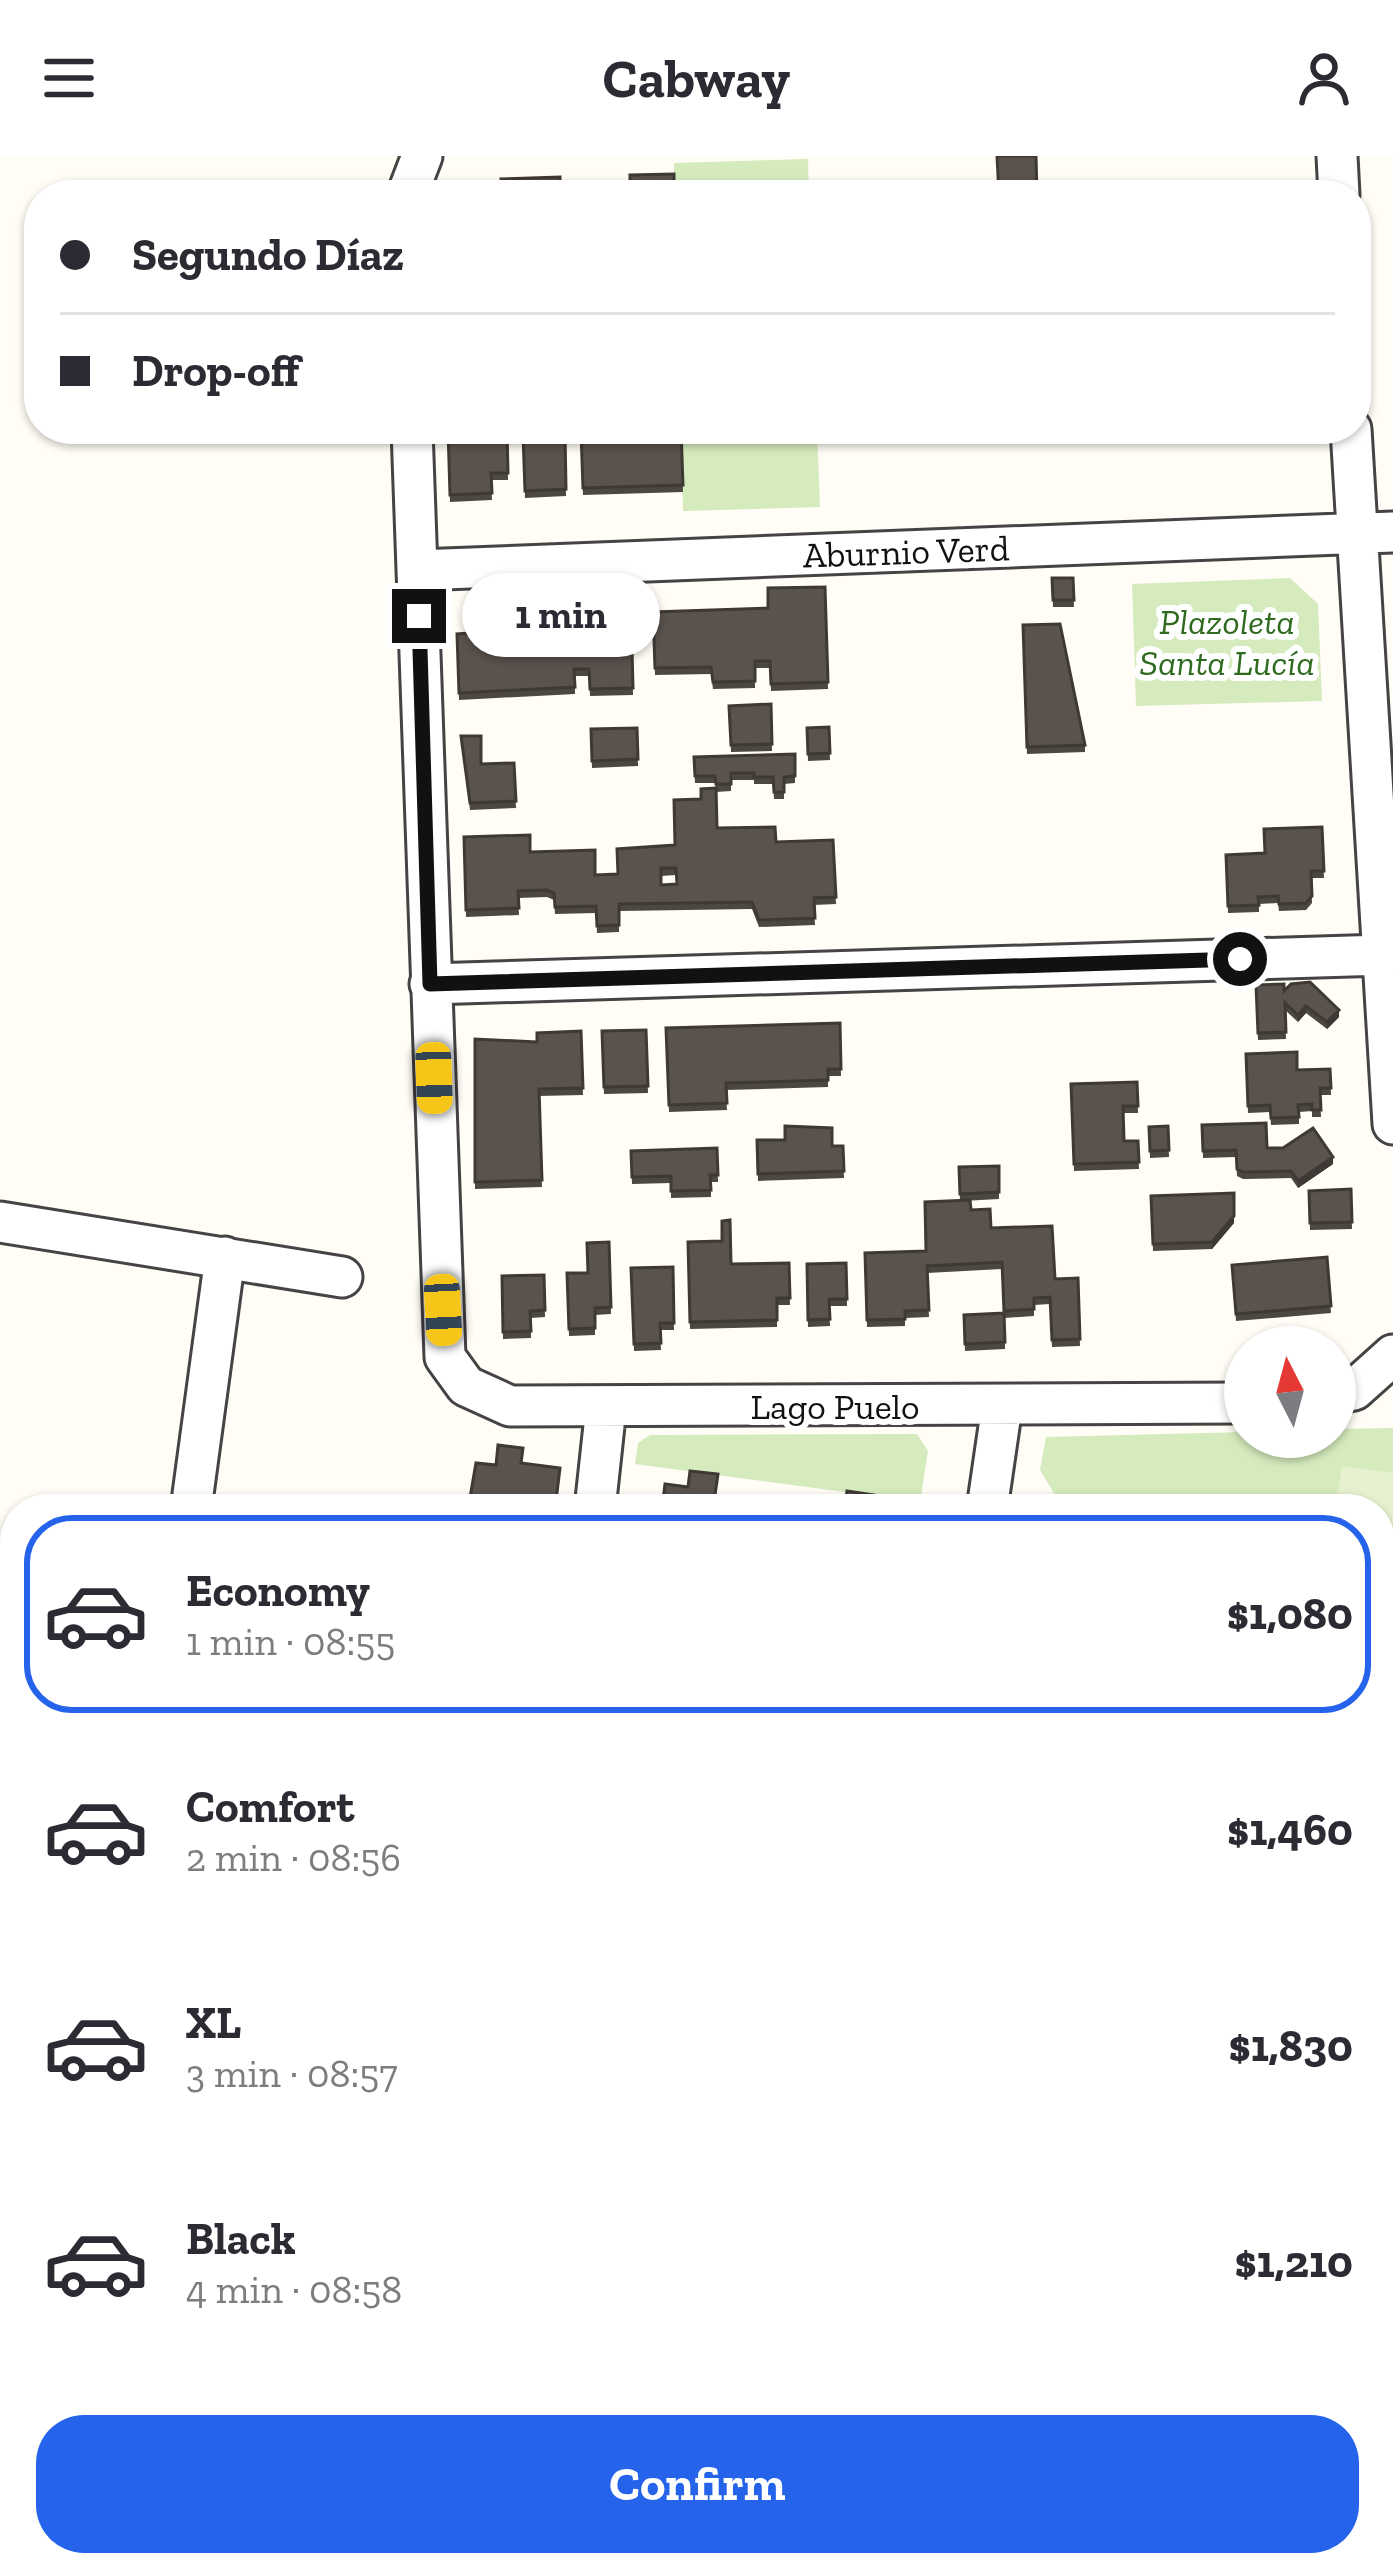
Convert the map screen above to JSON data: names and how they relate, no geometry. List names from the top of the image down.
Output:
{
  "streets": {
    "street": ["Aburnio Verd", "Lago Puelo"]
  },
  "parks": ["Plazoleta Santa Lucía"],
  "north": "top",
  "page": {
    "header": "Cabway",
    "banner": ["Segundo Díaz", "Drop-off"],
    "bubble": "1 min",
    "list": [
      {
        "name": "Economy",
        "note": "1 min · 08:55",
        "value": "$1,080"
      },
      {
        "name": "Comfort",
        "note": "2 min · 08:56",
        "value": "$1,460"
      },
      {
        "name": "XL",
        "note": "3 min · 08:57",
        "value": "$1,830"
      },
      {
        "name": "Black",
        "note": "4 min · 08:58",
        "value": "$1,210"
      }
    ],
    "buttons": "Confirm"
  }
}
